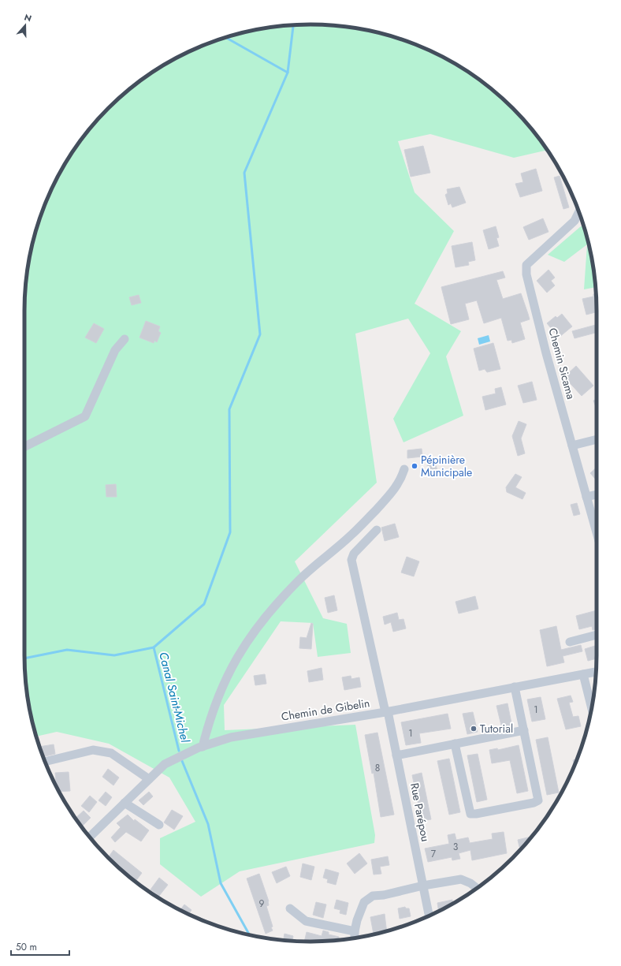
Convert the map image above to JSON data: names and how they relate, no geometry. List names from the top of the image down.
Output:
{
  "streets": {
    "street": ["Chemin Sicama", "Chemin de Gibelin", "Rue Parépou"]
  },
  "crossings": [
    ["Chemin de Gibelin", "Rue Parépou"]
  ],
  "water": ["Canal Saint-Michel"],
  "places": ["Pépinière Municipale", "Tutorial"],
  "house_numbers": [
    "1",
    "1",
    "8",
    "3",
    "7",
    "9"
  ],
  "scale_bar": "50 m",
  "north": "top"
}
